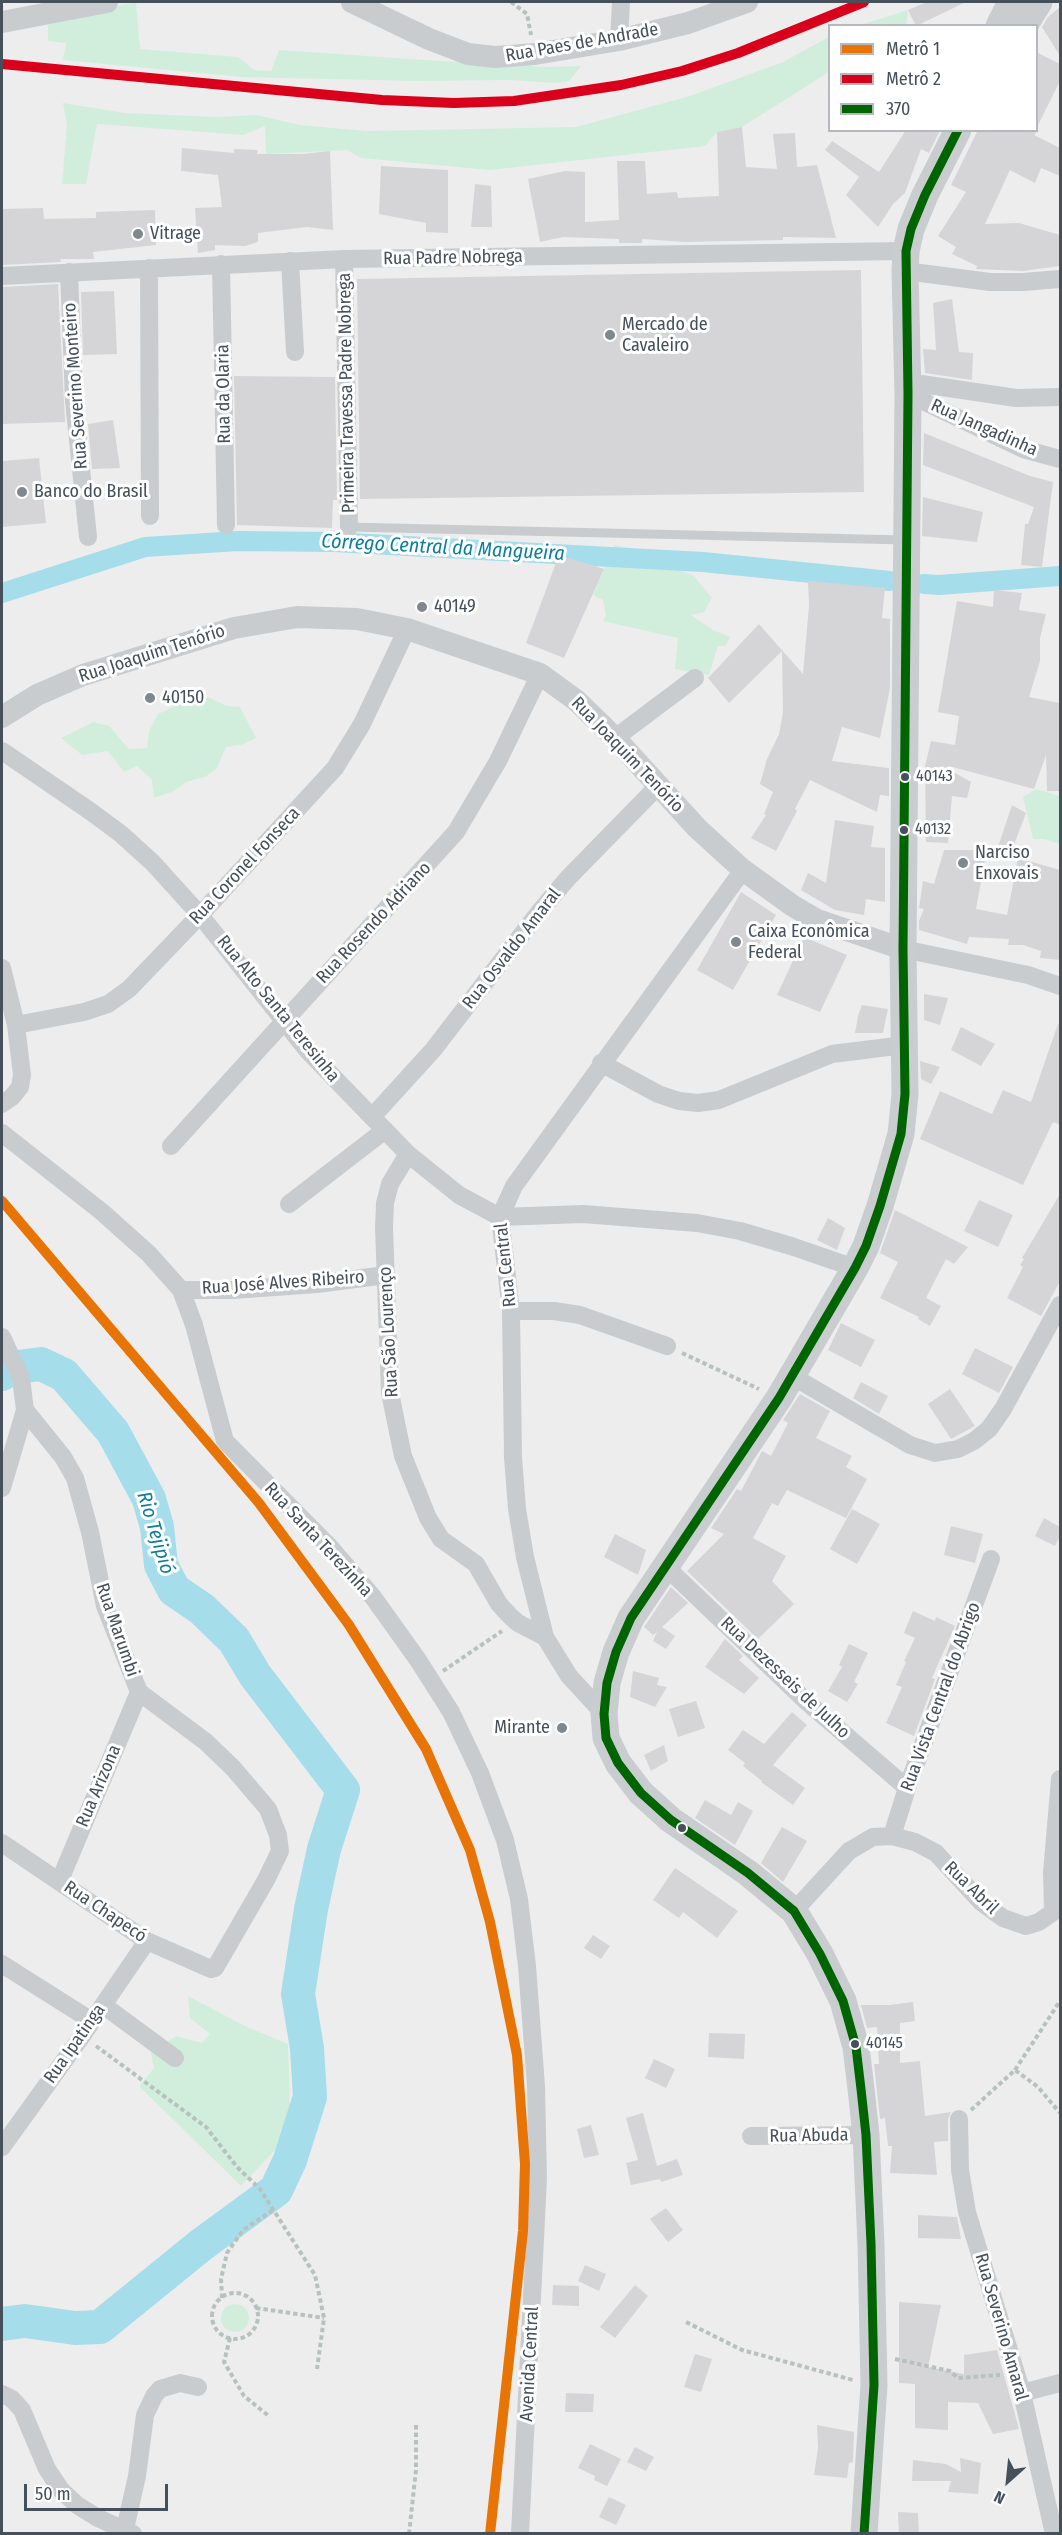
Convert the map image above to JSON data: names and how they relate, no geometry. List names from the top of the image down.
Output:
{
  "streets": {
    "street": [
      "Rua Paes de Andrade",
      "Rua Padre Nobrega",
      "Rua Severino Monteiro",
      "Primeira Travessa Padre Nobrega",
      "Rua da Olaria",
      "Rua Jangadinha",
      "Rua Joaquim Tenório",
      "Rua Coronel Fonseca",
      "Rua Rosendo Adriano",
      "Rua Osvaldo Amaral",
      "Rua Alto Santa Teresinha",
      "Rua Central",
      "Rua José Alves Ribeiro",
      "Rua São Lourenço",
      "Rua Santa Terezinha",
      "Rua Marumbi",
      "Rua Dezesseis de Julho",
      "Rua Vista Central do Abrigo",
      "Rua Arizona",
      "Rua Abril",
      "Rua Chapecó",
      "Rua Ipatinga",
      "Rua Abuda",
      "Rua Severino Amaral",
      "Avenida Central"
    ]
  },
  "crossings": [
    ["Rua Padre Nobrega", "Rua Severino Monteiro"],
    ["Rua Padre Nobrega", "Primeira Travessa Padre Nobrega"],
    ["Rua Padre Nobrega", "Rua da Olaria"],
    ["Rua Joaquim Tenório", "Rua Coronel Fonseca"],
    ["Rua Joaquim Tenório", "Rua Rosendo Adriano"],
    ["Rua Joaquim Tenório", "Rua Osvaldo Amaral"],
    ["Rua Joaquim Tenório", "Rua Central"],
    ["Rua Coronel Fonseca", "Rua Alto Santa Teresinha"],
    ["Rua Rosendo Adriano", "Rua Alto Santa Teresinha"],
    ["Rua Osvaldo Amaral", "Rua Alto Santa Teresinha"],
    ["Rua Alto Santa Teresinha", "Rua Central"],
    ["Rua Alto Santa Teresinha", "Rua São Lourenço"],
    ["Rua Central", "Rua São Lourenço"],
    ["Rua José Alves Ribeiro", "Rua São Lourenço"],
    ["Rua José Alves Ribeiro", "Rua Santa Terezinha"],
    ["Rua Santa Terezinha", "Avenida Central"],
    ["Rua Marumbi", "Rua Arizona"],
    ["Rua Marumbi", "Rua Chapecó"],
    ["Rua Dezesseis de Julho", "Rua Vista Central do Abrigo"],
    ["Rua Vista Central do Abrigo", "Rua Abril"],
    ["Rua Arizona", "Rua Chapecó"],
    ["Rua Chapecó", "Rua Ipatinga"]
  ],
  "water": ["Córrego Central da Mangueira", "Rio Tejipió"],
  "places": [
    "Vitrage",
    "Mercado de Cavaleiro",
    "Banco do Brasil",
    "40149",
    "40150",
    "40143",
    "40132",
    "Narciso Enxovais",
    "Caixa Econômica Federal",
    "Mirante",
    "40145"
  ],
  "lines": ["metro line 2", "transit line 370", "metro line 1"],
  "legend": ["Metrô 1", "Metrô 2", "370"],
  "scale_bar": "50 m",
  "north": "bottom left"
}
